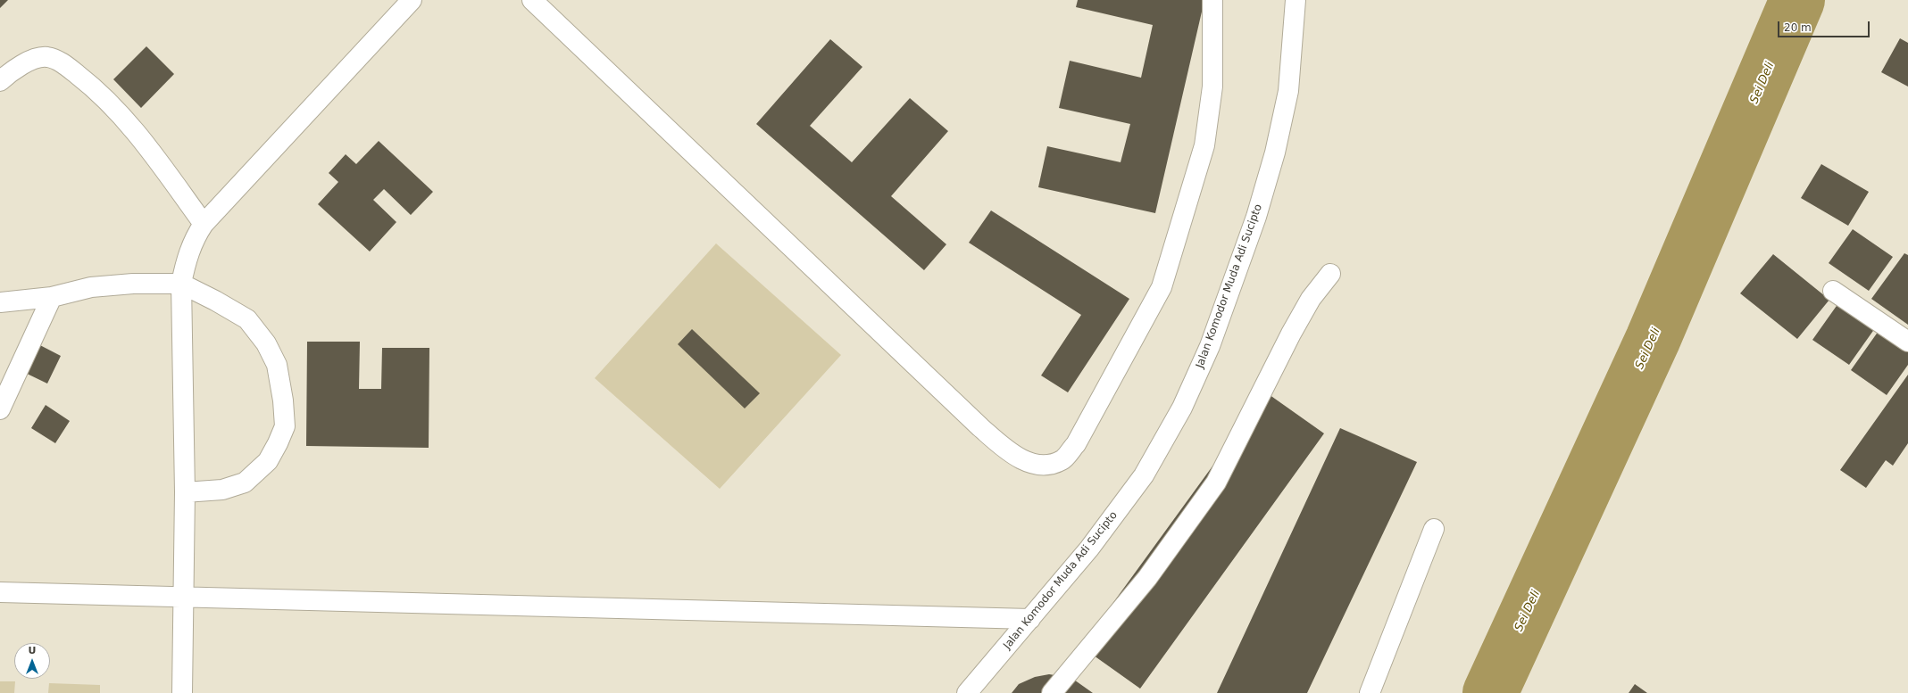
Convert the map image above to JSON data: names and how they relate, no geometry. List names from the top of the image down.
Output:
{
  "streets": {
    "street": ["Jalan Komodor Muda Adi Sucipto"]
  },
  "water": ["Sei Deli"],
  "scale_bar": "20 m",
  "north": "top"
}
